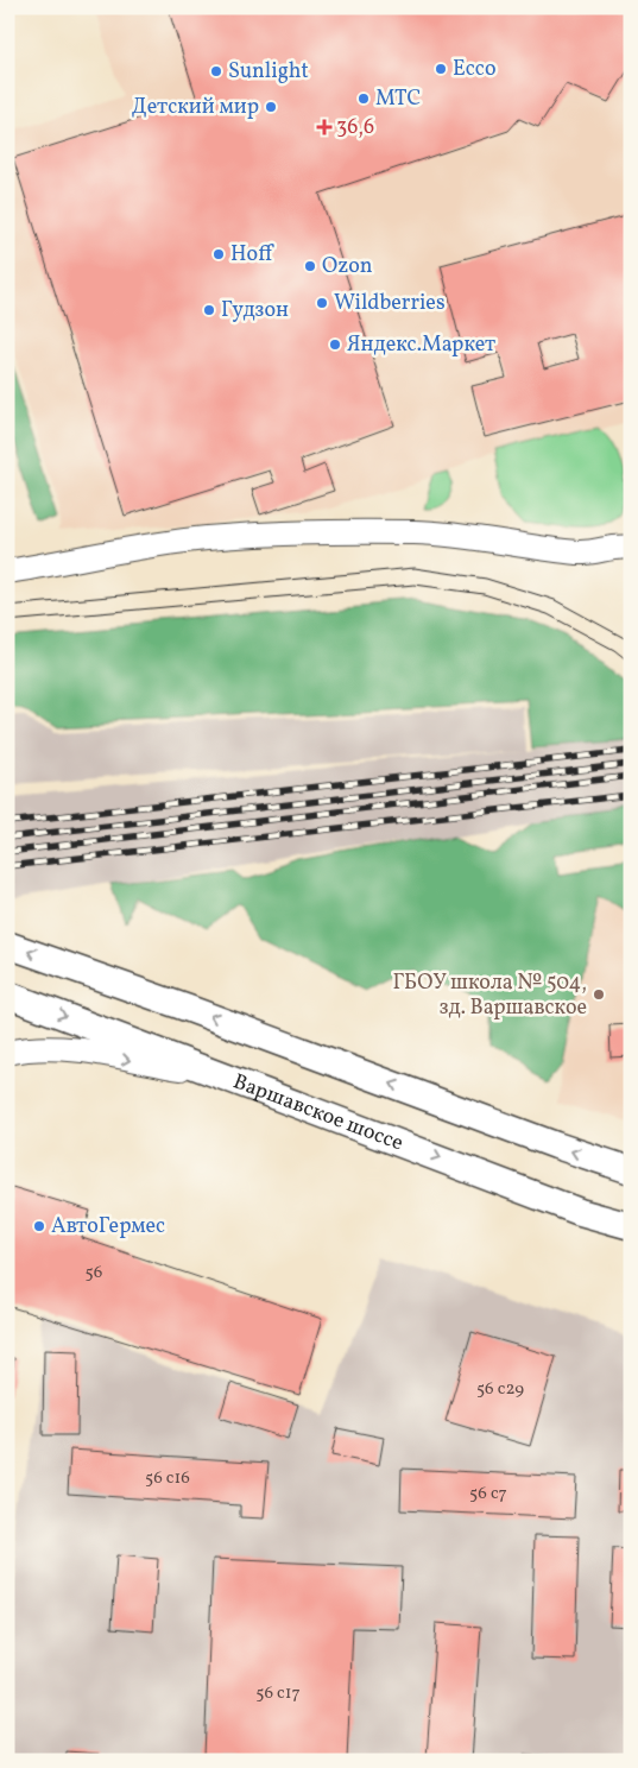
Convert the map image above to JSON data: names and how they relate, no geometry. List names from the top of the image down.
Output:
{
  "streets": {
    "main road": ["Варшавское шоссе"]
  },
  "places": {
    "other": [
      "Ecco",
      "Sunlight",
      "МТС",
      "Детский мир",
      "Hoff",
      "Ozon",
      "Wildberries",
      "Гудзон",
      "Яндекс.Маркет",
      "ГБОУ школа № 504, зд. Варшавское",
      "АвтоГермес"
    ],
    "health": ["36,6"]
  },
  "house_numbers": [
    "56",
    "56 с29",
    "56 с16",
    "56 с7",
    "56 с17"
  ]
}
